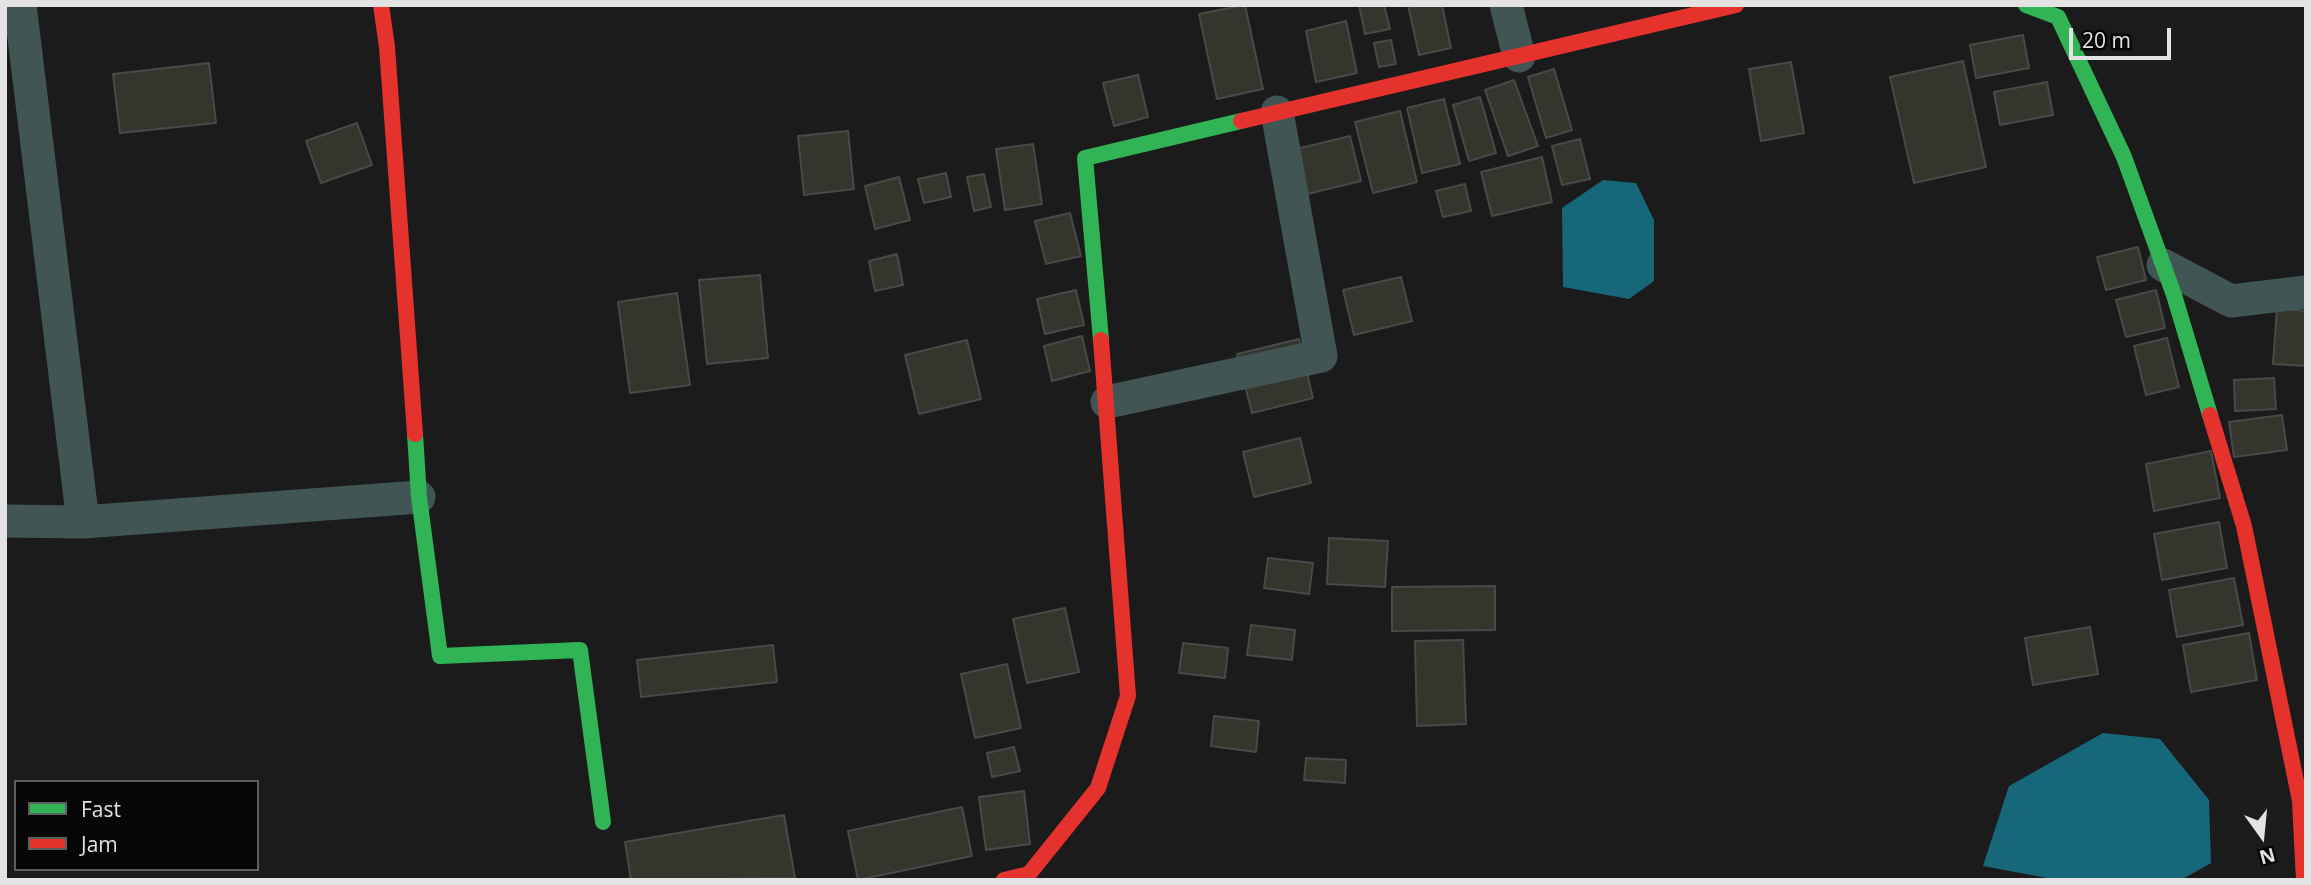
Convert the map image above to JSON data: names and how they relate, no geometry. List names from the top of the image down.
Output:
{
  "legend": ["Fast", "Jam"],
  "scale_bar": "20 m",
  "north": "bottom"
}
